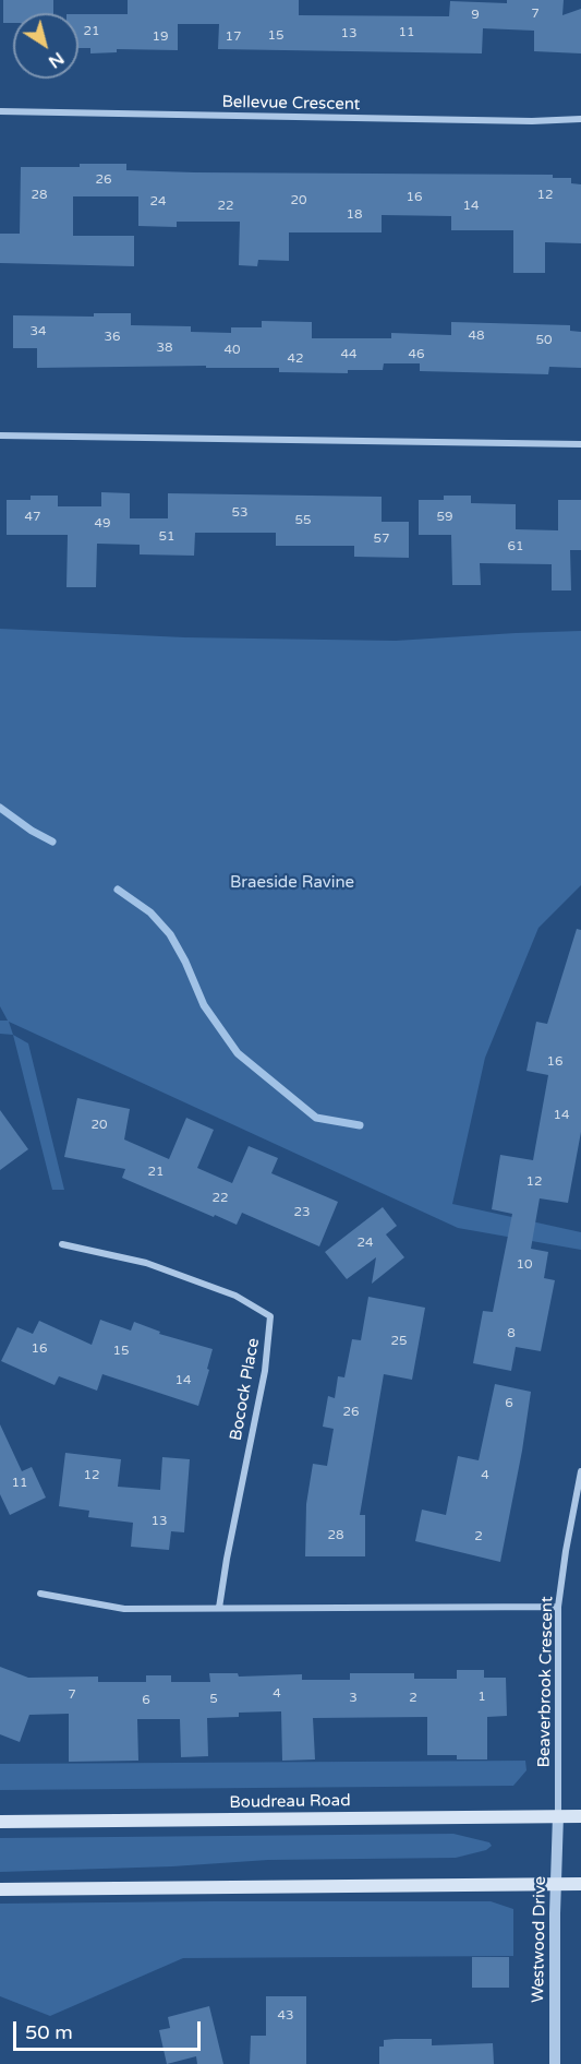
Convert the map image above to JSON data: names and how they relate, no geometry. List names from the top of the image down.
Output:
{
  "streets": {
    "main road": ["Boudreau Road"],
    "street": [
      "Bellevue Crescent",
      "Bocock Place",
      "Beaverbrook Crescent",
      "Westwood Drive"
    ]
  },
  "crossings": [
    ["Beaverbrook Crescent", "Boudreau Road"],
    ["Beaverbrook Crescent", "Westwood Drive"],
    ["Boudreau Road", "Westwood Drive"]
  ],
  "parks": ["Braeside Ravine"],
  "house_numbers": [
    "7",
    "9",
    "21",
    "11",
    "13",
    "15",
    "19",
    "17",
    "26",
    "28",
    "12",
    "16",
    "20",
    "24",
    "22",
    "14",
    "18",
    "34",
    "48",
    "36",
    "50",
    "38",
    "40",
    "44",
    "46",
    "42",
    "53",
    "47",
    "59",
    "55",
    "49",
    "51",
    "57",
    "61",
    "16",
    "14",
    "20",
    "21",
    "12",
    "22",
    "23",
    "24",
    "10",
    "8",
    "25",
    "16",
    "15",
    "14",
    "6",
    "26",
    "12",
    "4",
    "11",
    "13",
    "28",
    "2",
    "4",
    "7",
    "1",
    "3",
    "2",
    "5",
    "6",
    "43"
  ],
  "scale_bar": "50 m",
  "north": "bottom right"
}
